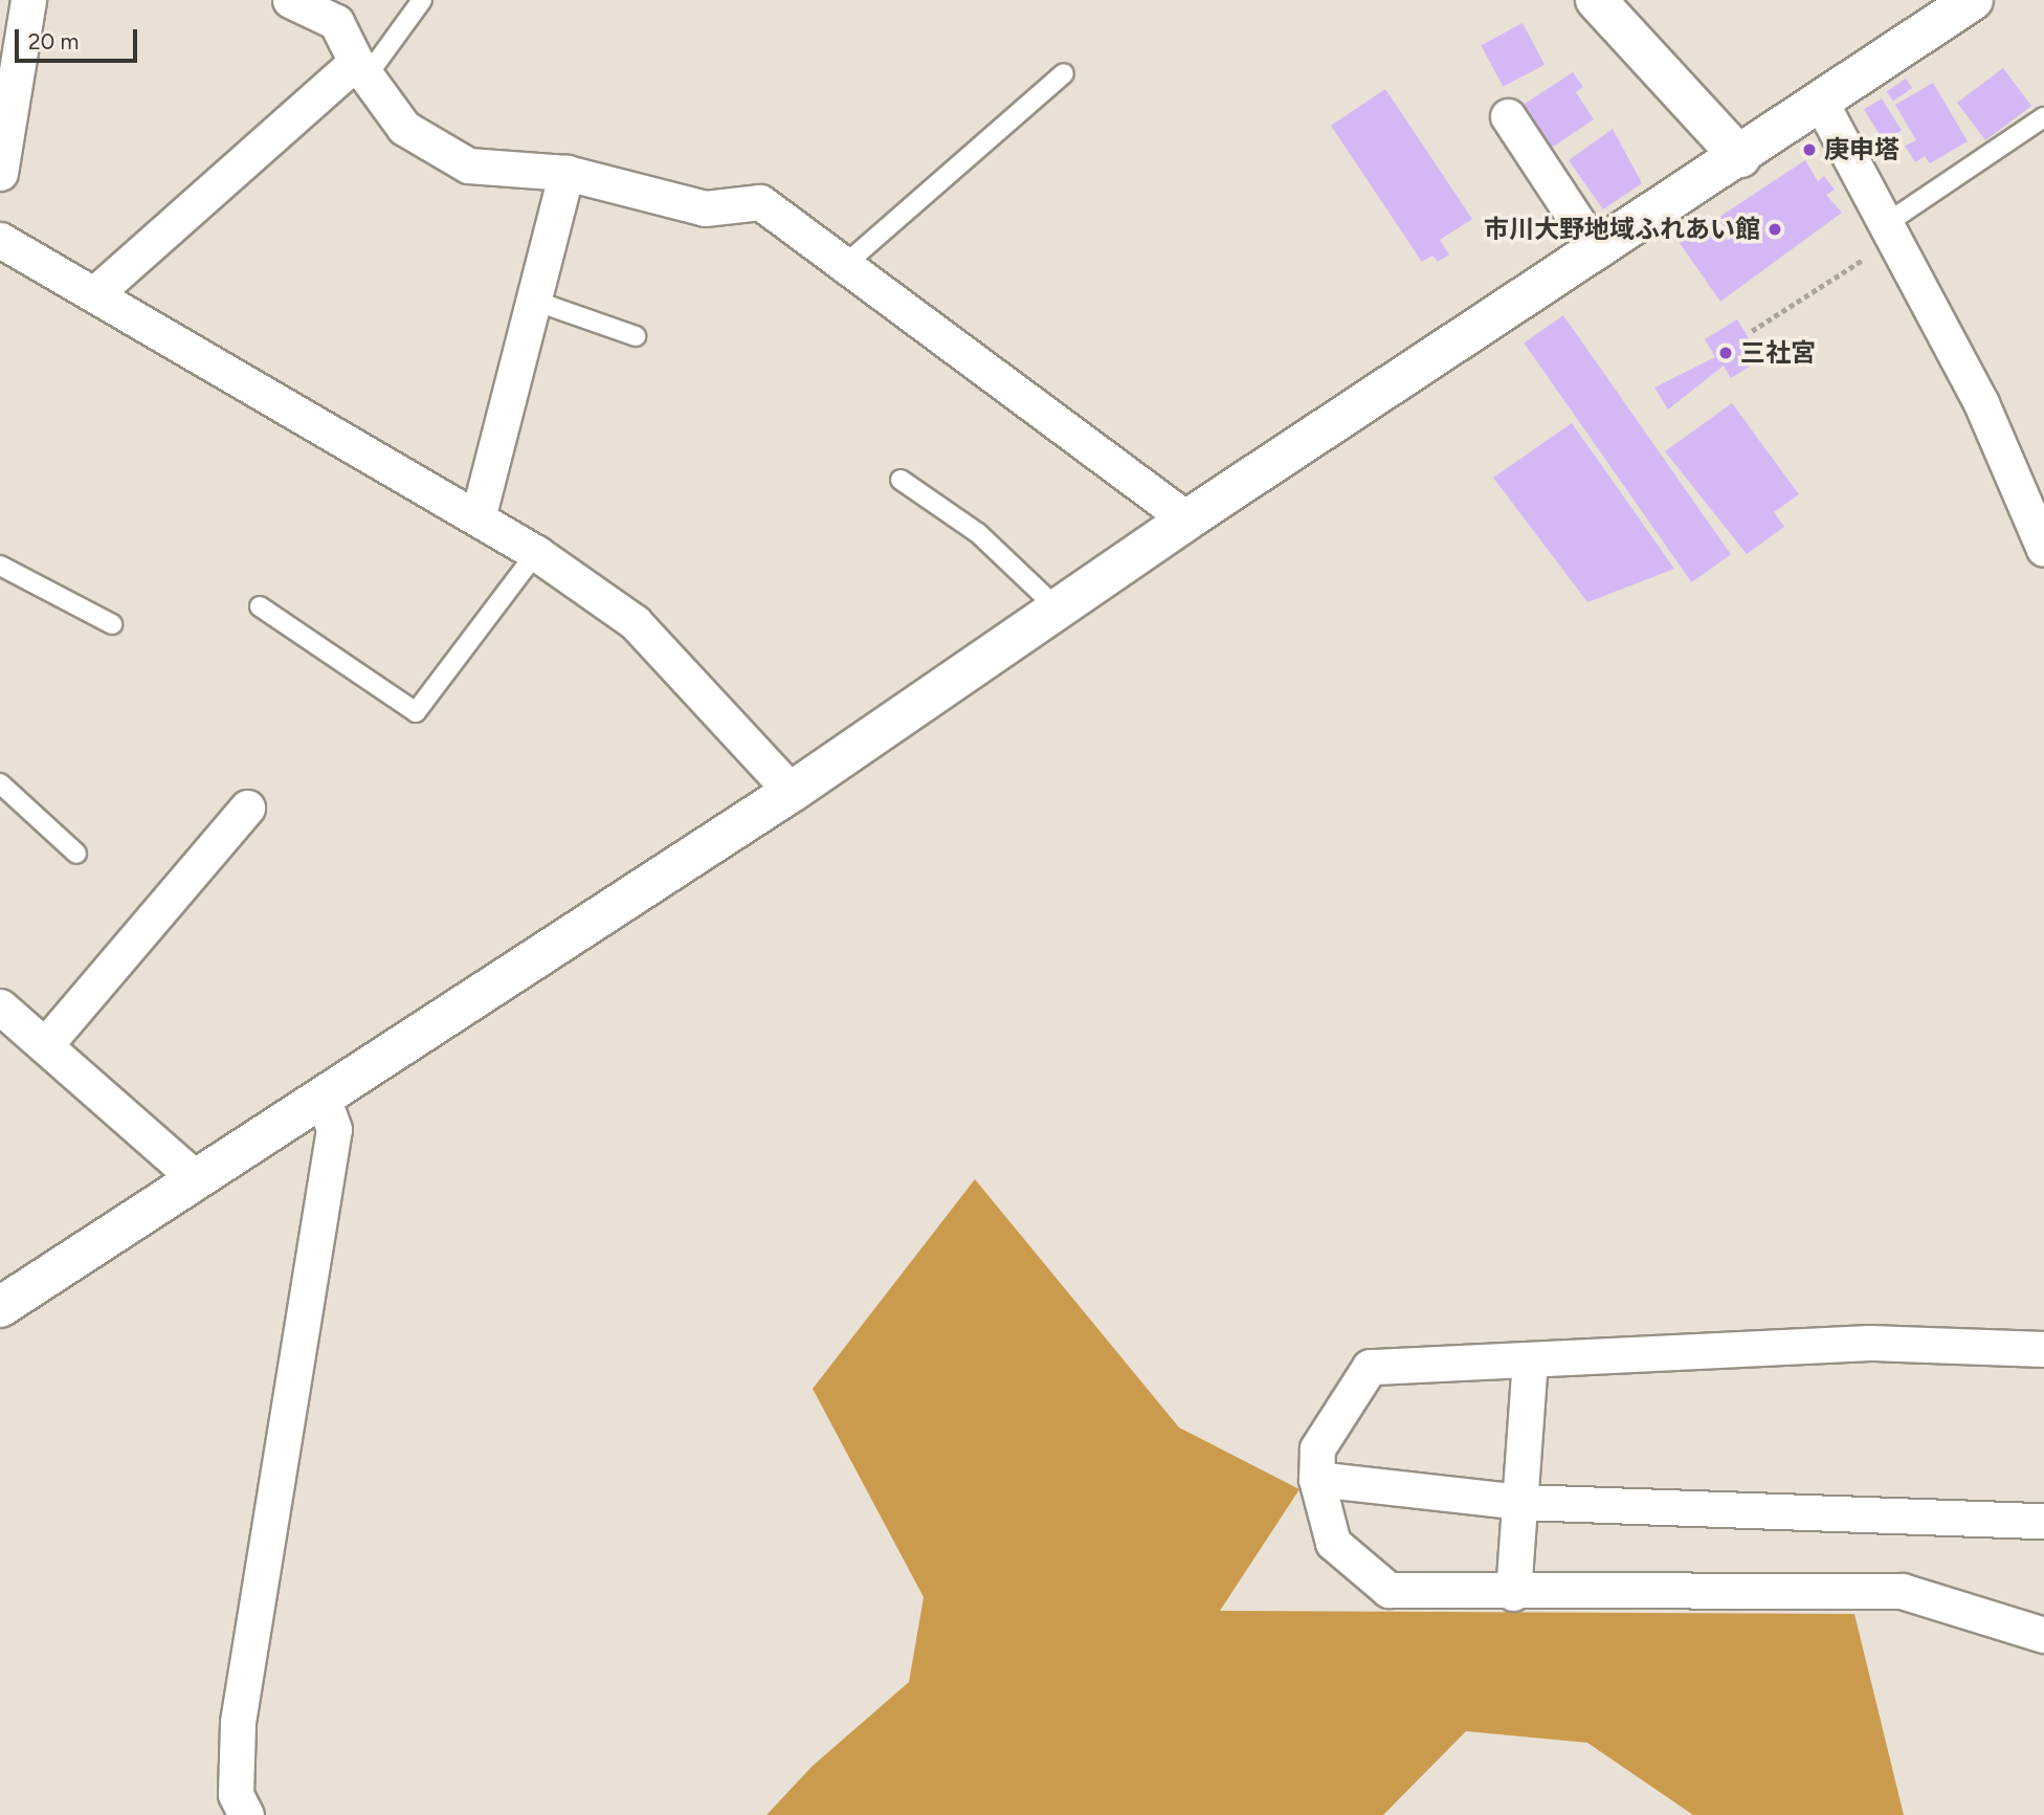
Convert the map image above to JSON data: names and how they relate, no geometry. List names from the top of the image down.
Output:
{
  "places": ["庚申塔", "市川大野地域ふれあい館", "三社宮"],
  "scale_bar": "20 m"
}
